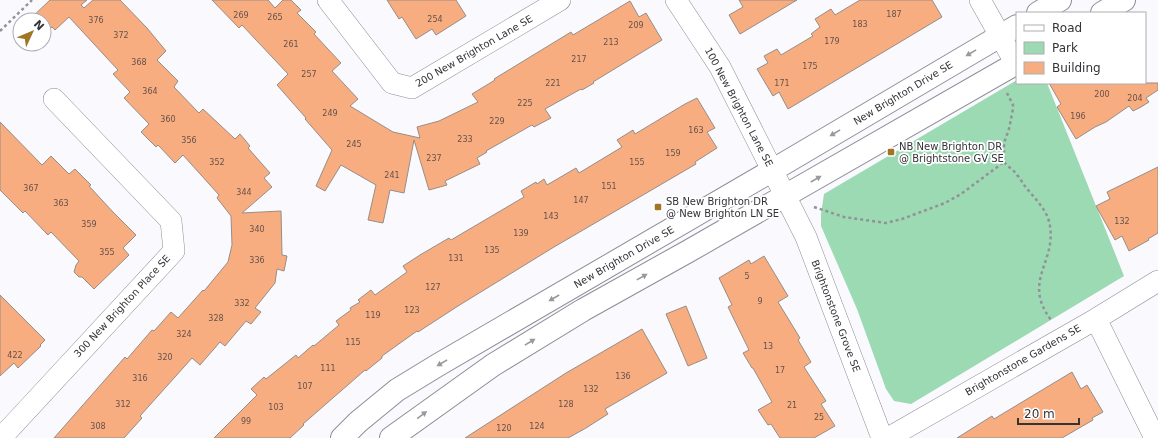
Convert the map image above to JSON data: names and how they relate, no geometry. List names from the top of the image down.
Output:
{
  "streets": {
    "street": [
      "200 New Brighton Lane SE",
      "New Brighton Drive SE",
      "100 New Brighton Lane SE",
      "300 New Brighton Place SE",
      "Brightonstone Grove SE",
      "Brightonstone Gardens SE"
    ]
  },
  "crossings": [
    ["New Brighton Drive SE", "100 New Brighton Lane SE"],
    ["100 New Brighton Lane SE", "Brightonstone Grove SE"]
  ],
  "places": {
    "transit": ["NB New Brighton DR @ Brightstone GV SE", "SB New Brighton DR @ New Brighton LN SE"]
  },
  "house_numbers": [
    "187",
    "269",
    "265",
    "254",
    "376",
    "183",
    "209",
    "372",
    "179",
    "213",
    "261",
    "217",
    "368",
    "175",
    "257",
    "221",
    "171",
    "364",
    "200",
    "204",
    "225",
    "249",
    "196",
    "360",
    "229",
    "163",
    "233",
    "356",
    "245",
    "159",
    "237",
    "352",
    "155",
    "241",
    "151",
    "367",
    "344",
    "147",
    "363",
    "143",
    "132",
    "359",
    "340",
    "139",
    "135",
    "355",
    "131",
    "336",
    "5",
    "127",
    "9",
    "332",
    "123",
    "119",
    "328",
    "324",
    "115",
    "13",
    "422",
    "320",
    "111",
    "17",
    "136",
    "316",
    "107",
    "132",
    "312",
    "128",
    "21",
    "103",
    "25",
    "99",
    "308",
    "124",
    "120"
  ],
  "legend": ["Road", "Park", "Building"],
  "scale_bar": "20 m",
  "north": "top right"
}
